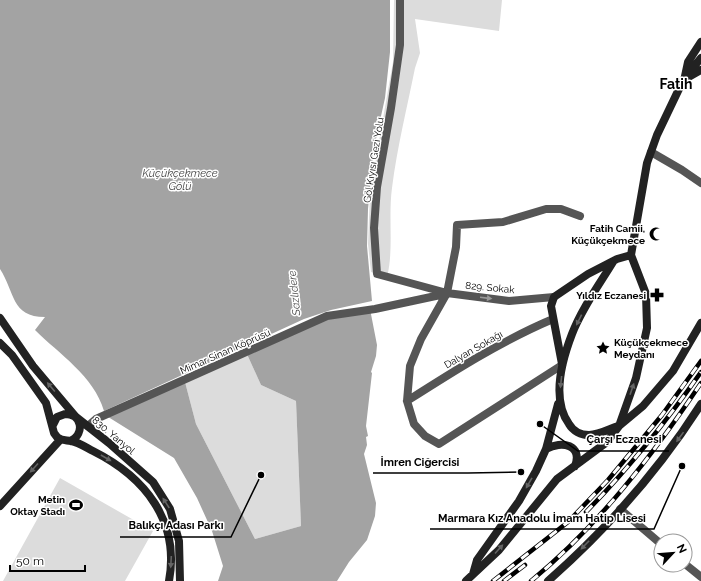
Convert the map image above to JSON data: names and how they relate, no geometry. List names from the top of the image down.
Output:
{
  "streets": {
    "main road": ["830. Yanyol"],
    "street": [
      "Göl Kıyısı Gezi Yolu",
      "829. Sokak",
      "Dalyan Sokağı",
      "Mimar Sinan Köprüsü"
    ]
  },
  "crossings": [
    ["Göl Kıyısı Gezi Yolu", "829. Sokak"],
    ["Göl Kıyısı Gezi Yolu", "Mimar Sinan Köprüsü"],
    ["829. Sokak", "Mimar Sinan Köprüsü"],
    ["Mimar Sinan Köprüsü", "830. Yanyol"]
  ],
  "one_way": ["829. Sokak"],
  "districts": ["Fatih"],
  "water": ["Küçükçekmece Gölü", "Sazlıdere"],
  "places": {
    "mosque": ["Fatih Camii, Küçükçekmece"],
    "pharmacy": ["Yıldız Eczanesi"],
    "place": ["Küçükçekmece Meydanı"],
    "other": [
      "Çarşı Eczanesi",
      "Marmara Kız Anadolu İmam Hatip Lisesi",
      "İmren Ciğercisi",
      "Balıkçı Adası Parkı"
    ],
    "sports": ["Metin Oktay Stadı"]
  },
  "scale_bar": "50 m",
  "north": "top right"
}
